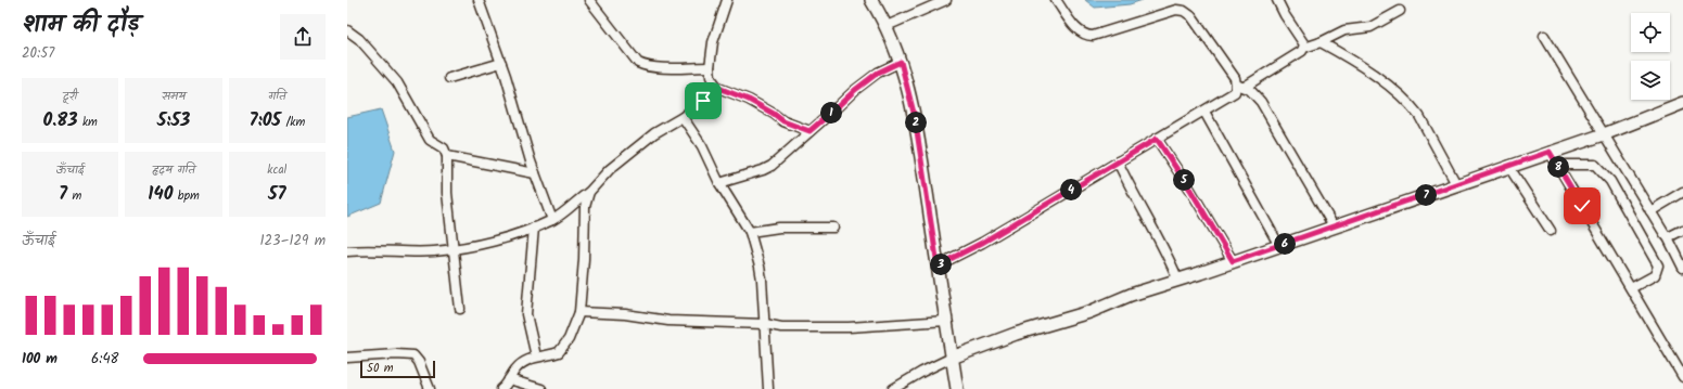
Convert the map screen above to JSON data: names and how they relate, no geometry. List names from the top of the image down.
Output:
{
  "scale_bar": "50 m",
  "page": {
    "heading": ["शाम की दौड़", "20:57"],
    "stats": [
      ["दूरी", "0.83 km"],
      ["समय", "5:53"],
      ["गति", "7:05 /km"],
      ["ऊँचाई", "7 m"],
      ["हृदय गति", "140 bpm"],
      ["kcal", "57"]
    ],
    "pins": [
      "1",
      "2",
      "8",
      "5",
      "4",
      "7",
      "6",
      "3"
    ],
    "chart": ["ऊँचाई", "123–129 m"],
    "list": [
      {
        "name": "100 m",
        "note": "6:48"
      }
    ],
    "scale": "50 m"
  }
}
